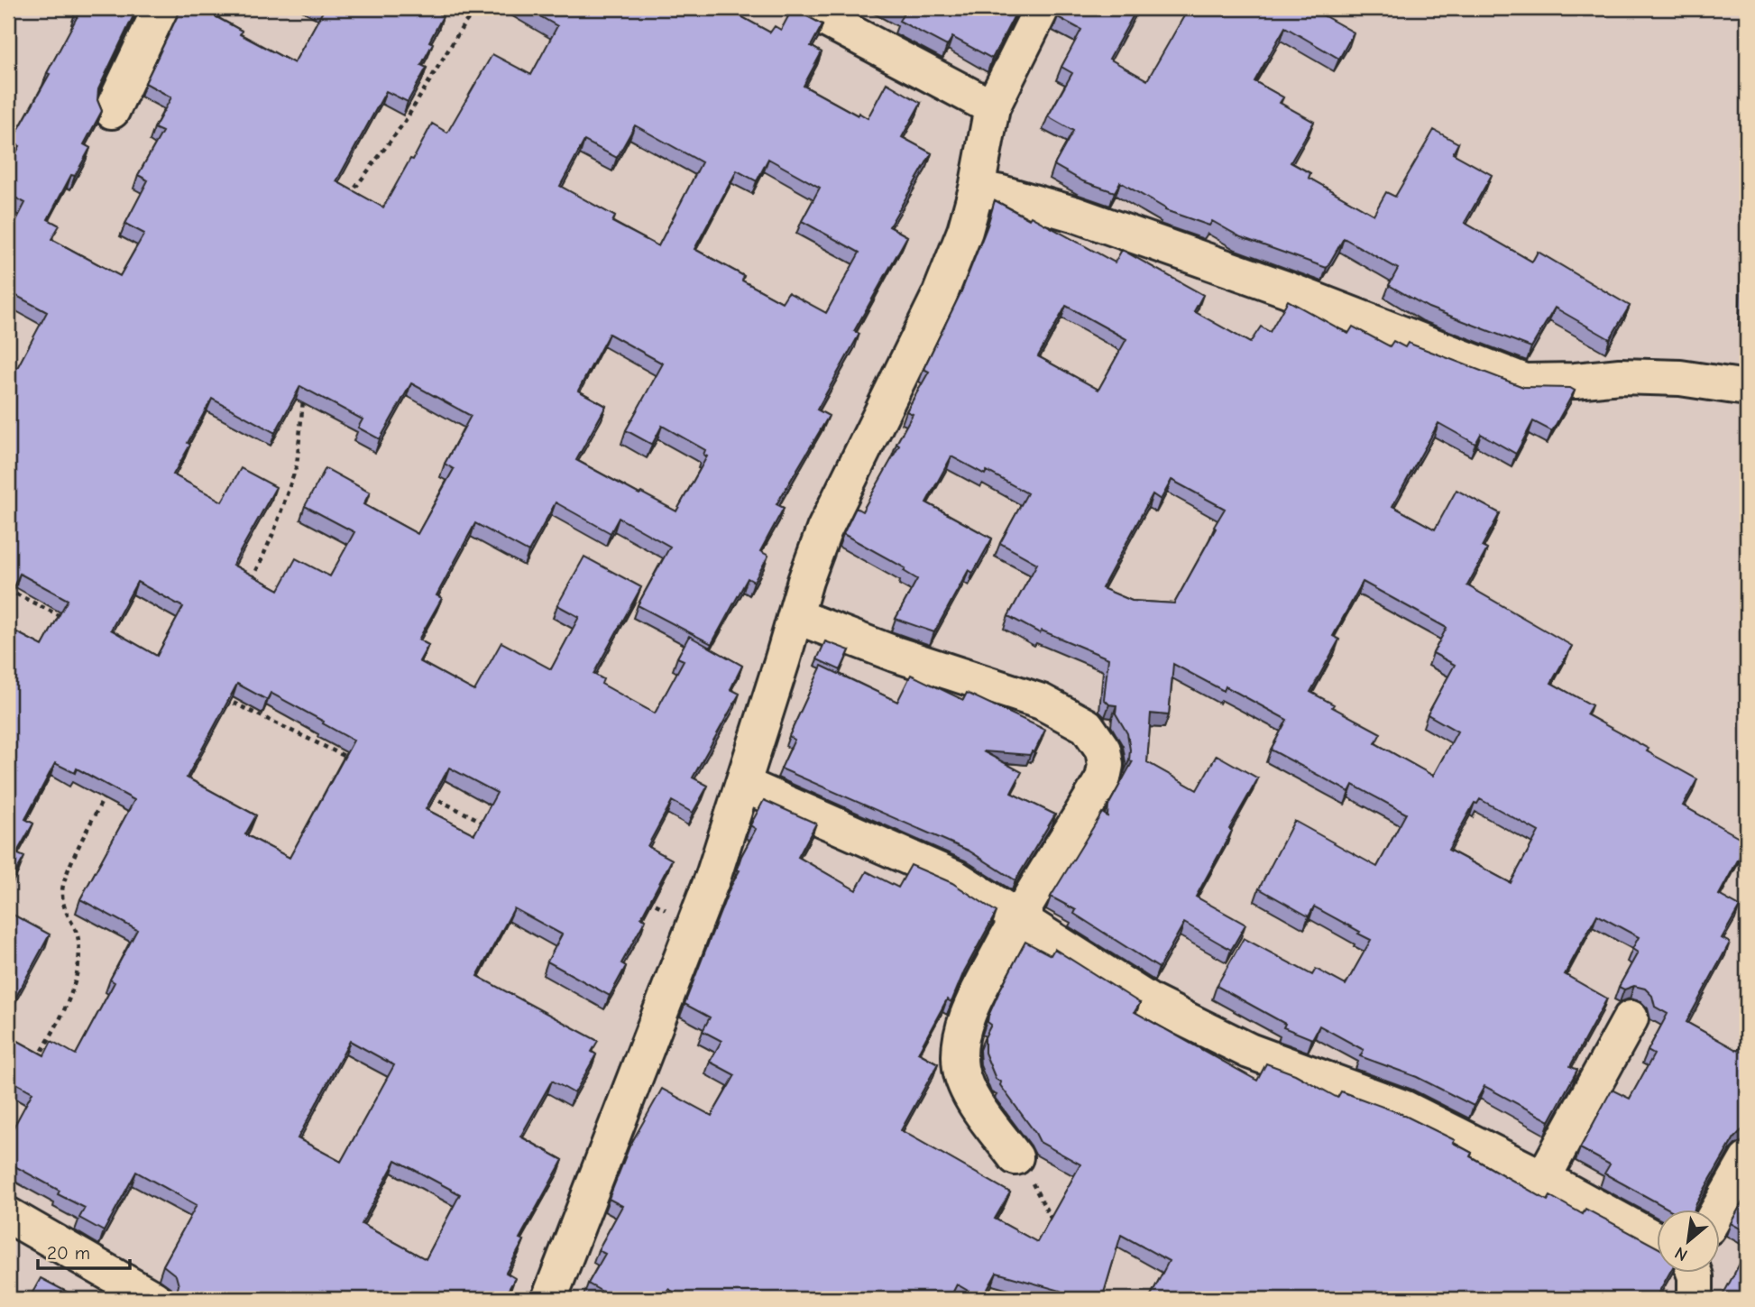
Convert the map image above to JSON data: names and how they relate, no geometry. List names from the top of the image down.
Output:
{
  "scale_bar": "20 m",
  "north": "bottom left"
}
